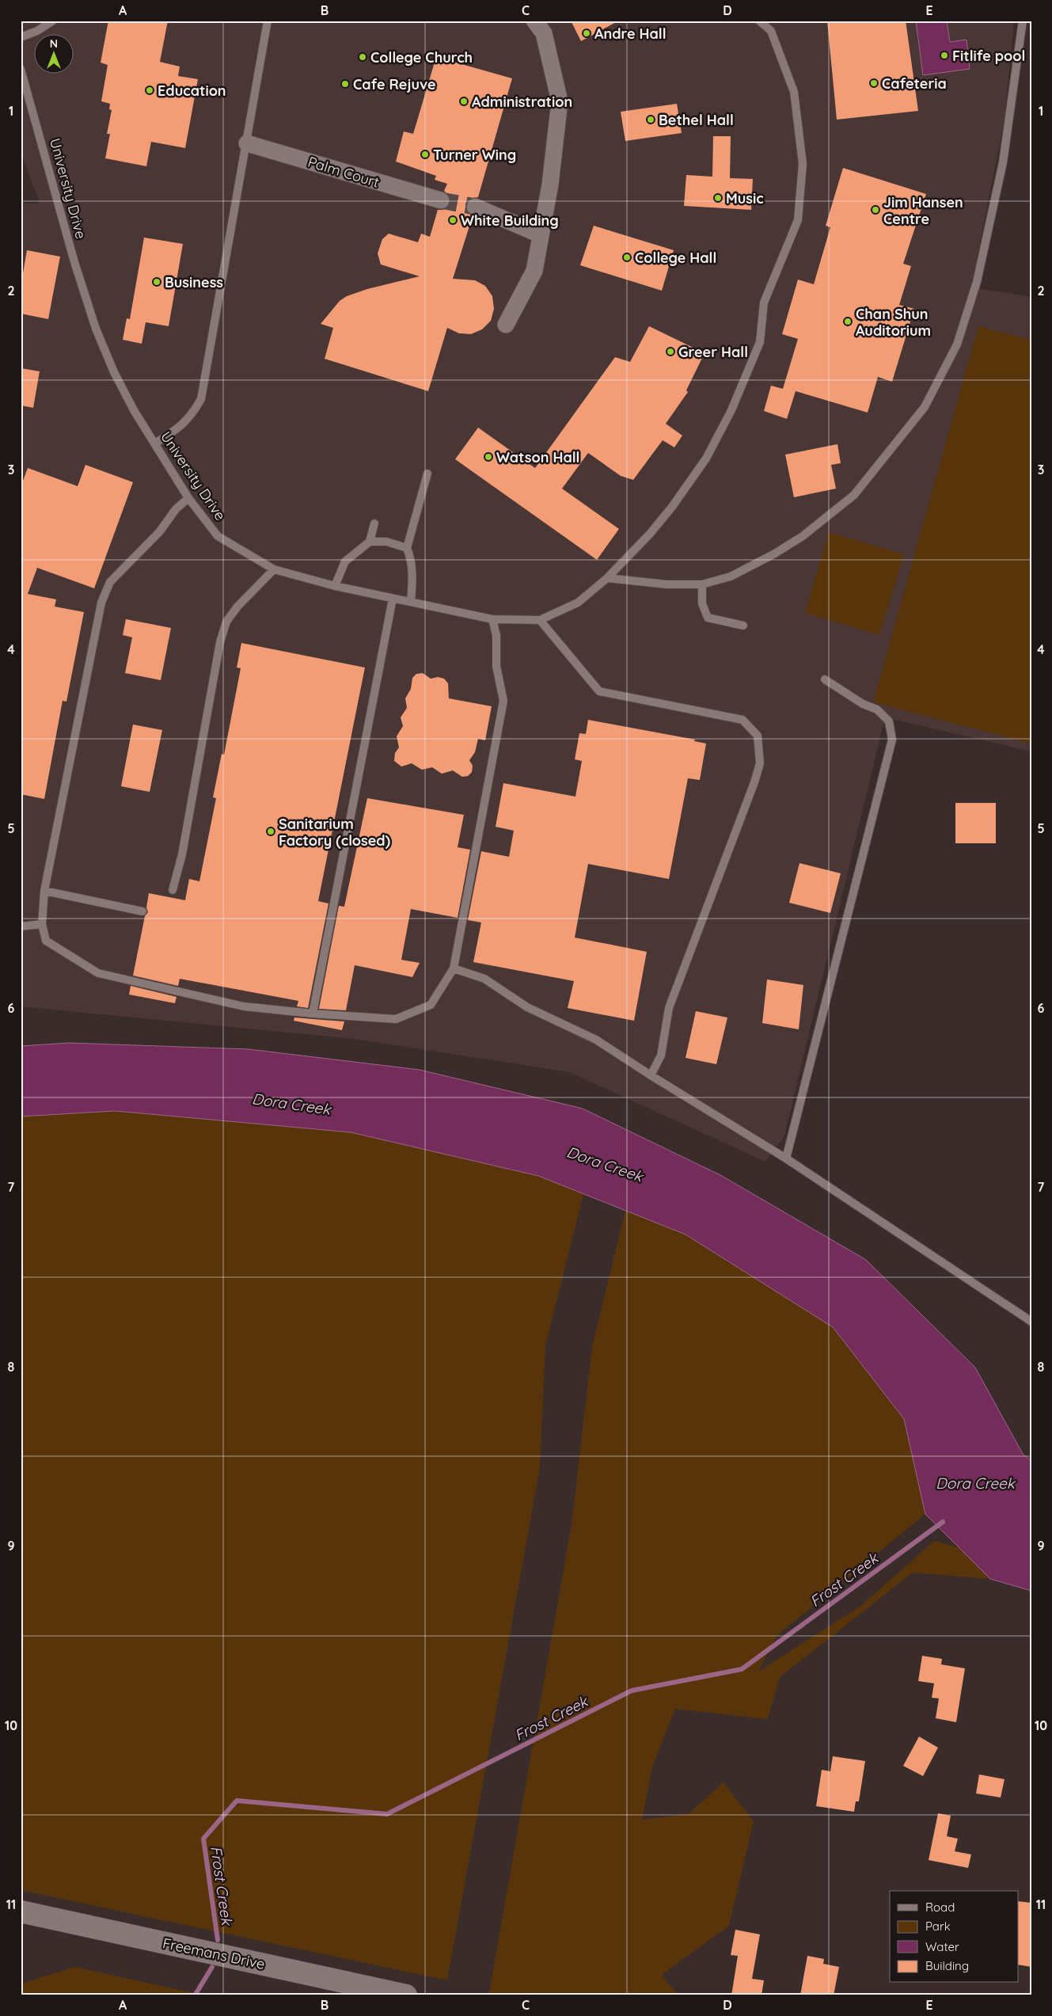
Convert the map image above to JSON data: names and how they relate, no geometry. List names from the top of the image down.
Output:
{
  "streets": {
    "main road": ["Freemans Drive"],
    "street": ["Palm Court"],
    "lane": ["University Drive"]
  },
  "water": ["Dora Creek", "Frost Creek"],
  "places": [
    "Andre Hall",
    "Fitlife pool",
    "College Church",
    "Cafeteria",
    "Cafe Rejuve",
    "Education",
    "Administration",
    "Bethel Hall",
    "Turner Wing",
    "Music",
    "Jim Hansen Centre",
    "White Building",
    "College Hall",
    "Business",
    "Chan Shun Auditorium",
    "Greer Hall",
    "Watson Hall",
    "Sanitarium Factory (closed)"
  ],
  "legend": [
    "Road",
    "Park",
    "Water",
    "Building"
  ],
  "north": "top",
  "grid": {
    "columns": [
      "A",
      "B",
      "C",
      "D",
      "E"
    ],
    "rows": [
      "1",
      "2",
      "3",
      "4",
      "5",
      "6",
      "7",
      "8",
      "9",
      "10",
      "11"
    ]
  }
}
